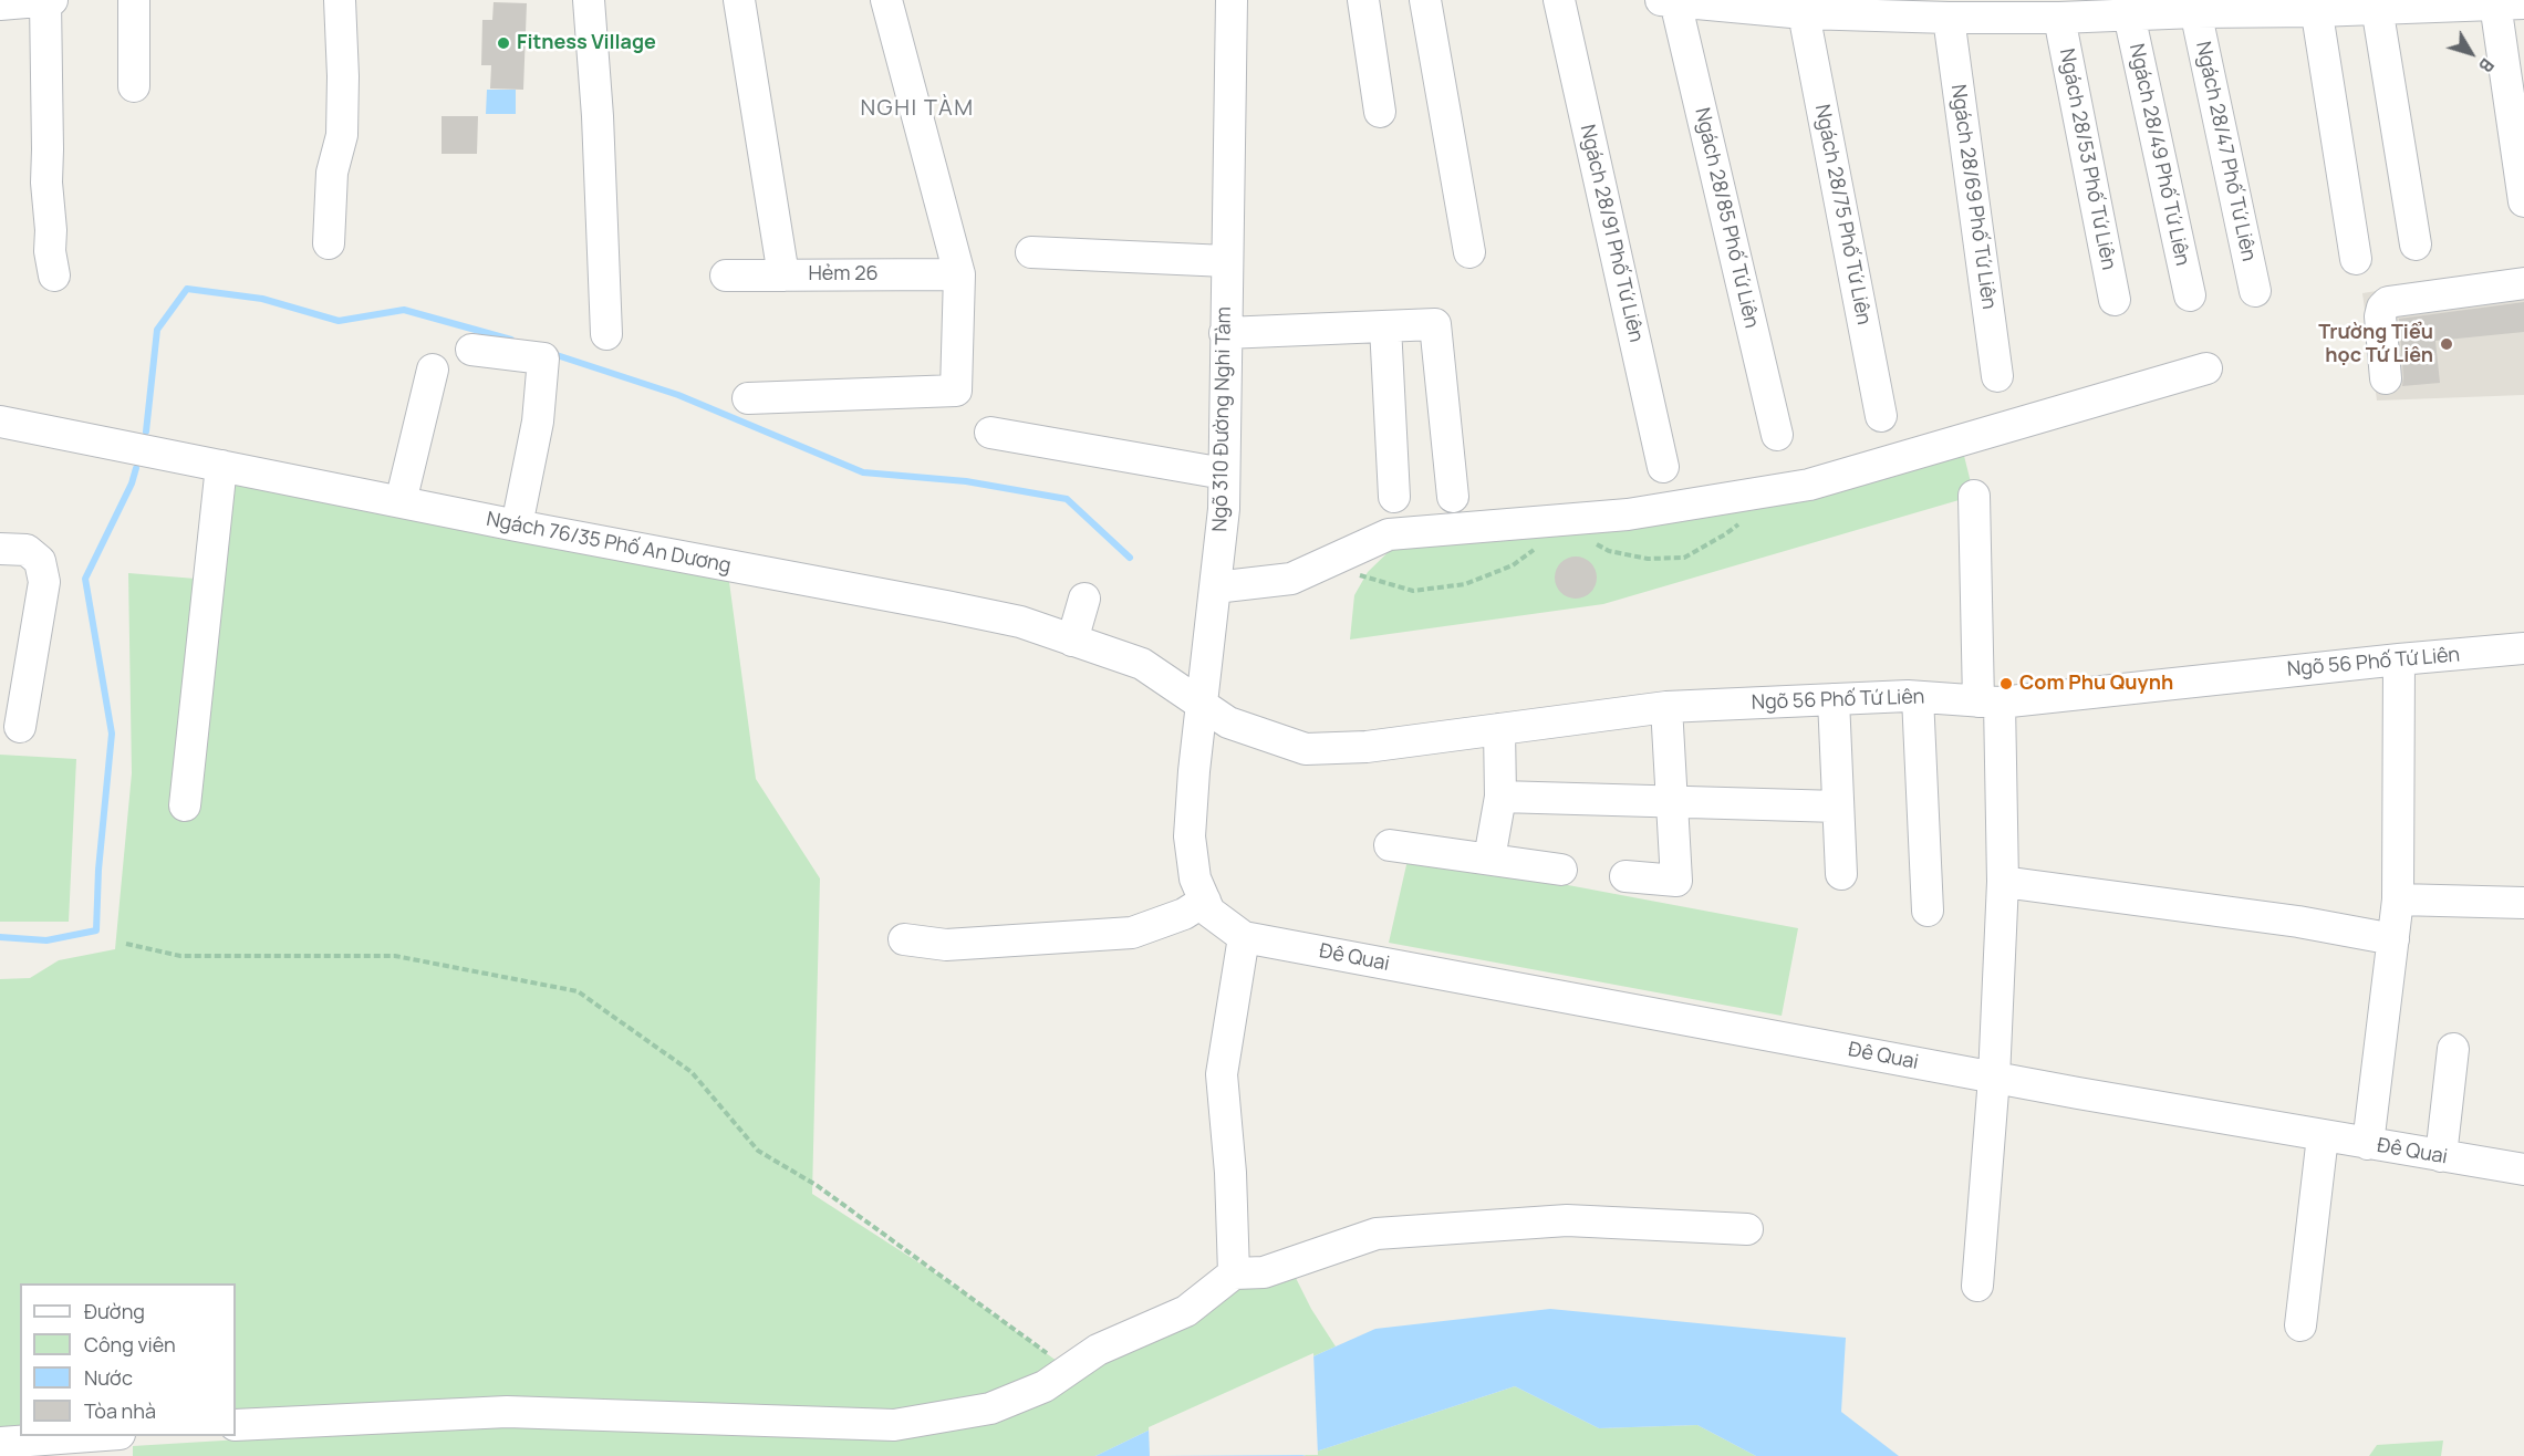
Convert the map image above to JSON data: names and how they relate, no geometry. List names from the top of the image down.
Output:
{
  "streets": {
    "street": [
      "Ngách 28/47 Phố Tứ Liên",
      "Ngách 28/49 Phố Tứ Liên",
      "Ngách 28/53 Phố Tứ Liên",
      "Ngách 28/69 Phố Tứ Liên",
      "Ngách 28/75 Phố Tứ Liên",
      "Ngách 28/85 Phố Tứ Liên",
      "Ngách 28/91 Phố Tứ Liên",
      "Hẻm 26",
      "Ngõ 310 Đường Nghi Tàm",
      "Ngách 76/35 Phố An Dương",
      "Ngõ 56 Phố Tứ Liên",
      "Đê Quai"
    ]
  },
  "crossings": [
    ["Ngõ 310 Đường Nghi Tàm", "Ngách 76/35 Phố An Dương"],
    ["Ngõ 310 Đường Nghi Tàm", "Ngõ 56 Phố Tứ Liên"],
    ["Ngõ 310 Đường Nghi Tàm", "Đê Quai"],
    ["Ngách 76/35 Phố An Dương", "Ngõ 56 Phố Tứ Liên"]
  ],
  "districts": ["NGHI TÀM"],
  "places": ["Fitness Village", "Trường Tiểu học Tứ Liên", "Com Phu Quynh"],
  "legend": [
    "Đường",
    "Công viên",
    "Nước",
    "Tòa nhà"
  ],
  "north": "bottom right"
}
